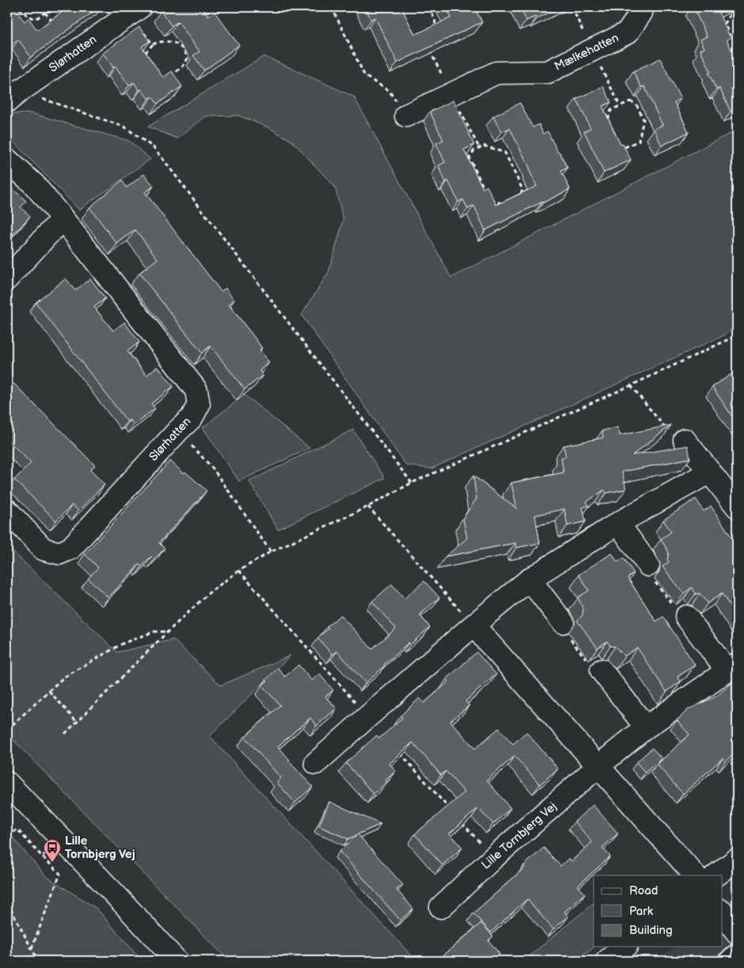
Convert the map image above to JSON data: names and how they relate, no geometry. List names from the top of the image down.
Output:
{
  "streets": {
    "street": ["Mælkehatten", "Slørhatten", "Lille Tornbjerg Vej"]
  },
  "places": {
    "bus stop": ["Lille Tornbjerg Vej"]
  },
  "legend": ["Road", "Park", "Building"]
}
